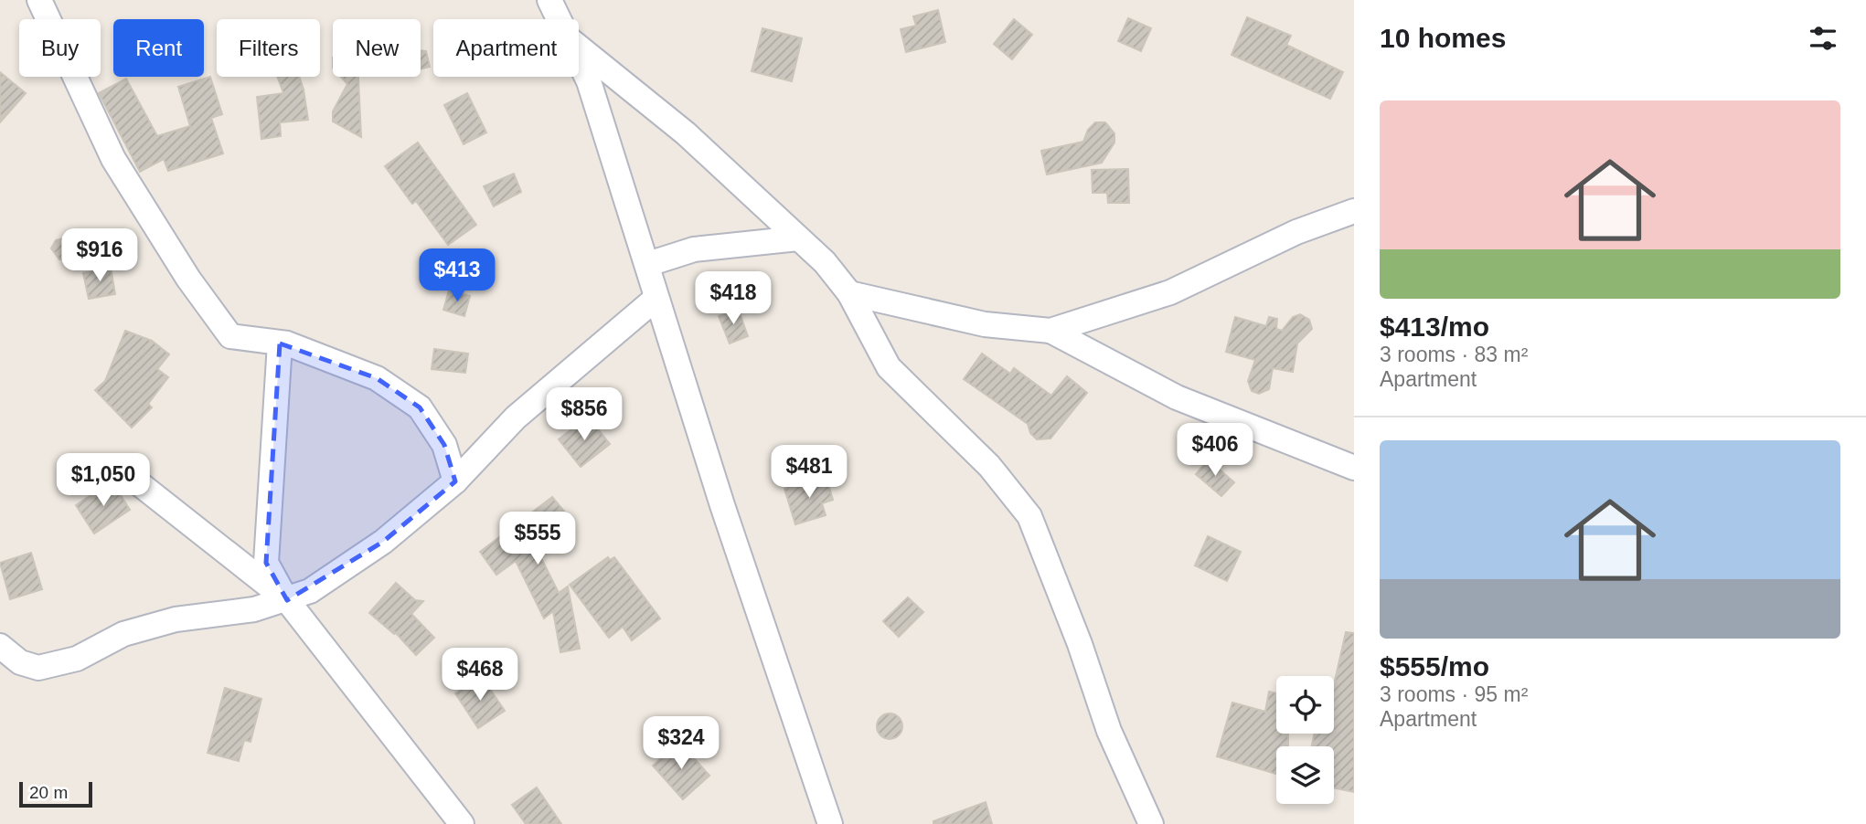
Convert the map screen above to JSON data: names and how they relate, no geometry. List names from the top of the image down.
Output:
{
  "scale_bar": "20 m",
  "page": {
    "heading": "10 homes",
    "chip": [
      "Buy",
      "Rent",
      "Filters",
      "New",
      "Apartment"
    ],
    "list": [
      {
        "name": "$413/mo",
        "note": "3 rooms · 83 m² · Apartment"
      },
      {
        "name": "$555/mo",
        "note": "3 rooms · 95 m² · Apartment"
      }
    ],
    "price": [
      "$916",
      "$413",
      "$418",
      "$856",
      "$406",
      "$481",
      "$1,050",
      "$555",
      "$468",
      "$324"
    ],
    "scale": "20 m"
  }
}
